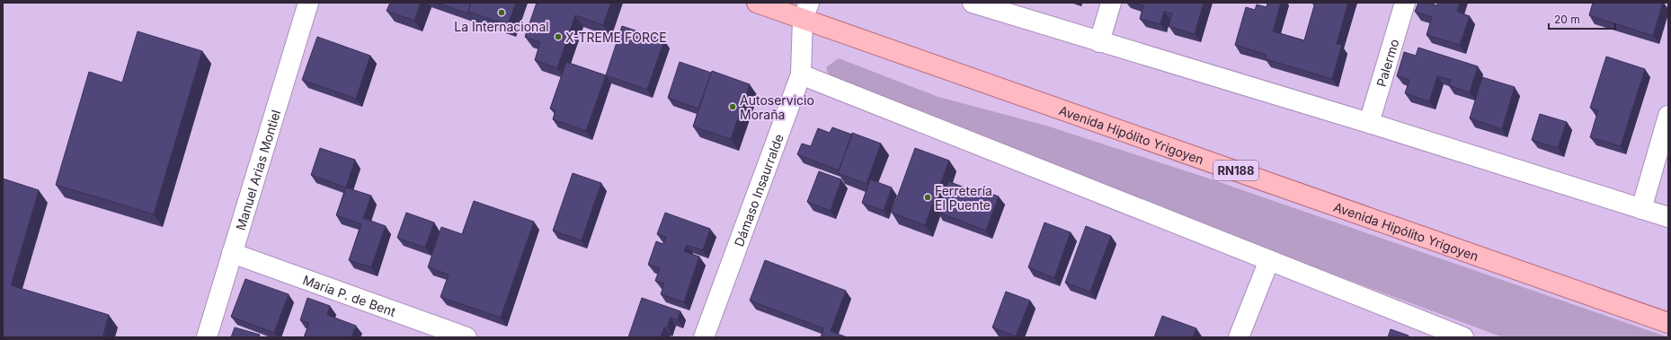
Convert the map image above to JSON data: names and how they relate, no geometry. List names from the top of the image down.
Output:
{
  "streets": {
    "main road": ["Avenida Hipólito Yrigoyen", "RN188"],
    "street": [
      "Palermo",
      "Manuel Arias Montiel",
      "Dámaso Insaurralde",
      "María P. de Bent"
    ]
  },
  "crossings": [
    ["Avenida Hipólito Yrigoyen", "Dámaso Insaurralde"],
    ["Manuel Arias Montiel", "María P. de Bent"]
  ],
  "places": [
    "La Internacional",
    "X-TREME FORCE",
    "Autoservicio Moraña",
    "Ferretería El Puente"
  ],
  "scale_bar": "20 m"
}
